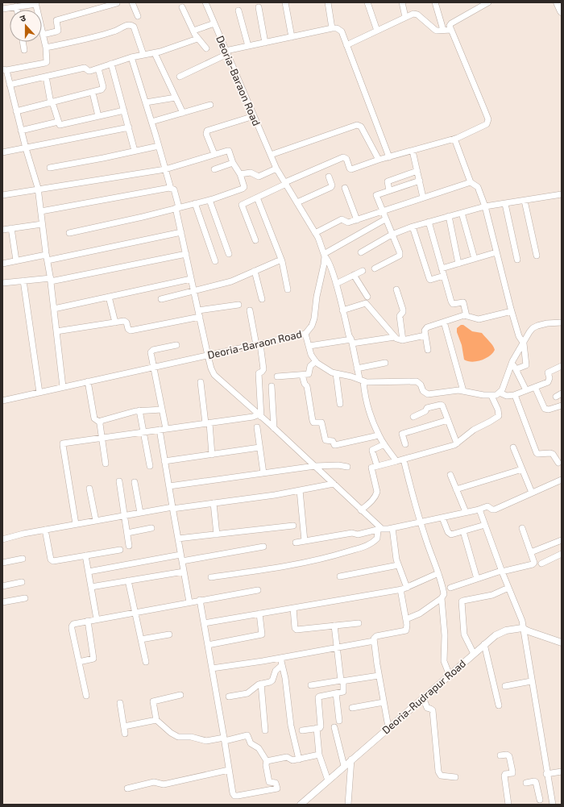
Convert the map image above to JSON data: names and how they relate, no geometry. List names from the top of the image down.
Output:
{
  "streets": {
    "main road": ["Deoria-Rudrapur Road"],
    "street": ["Deoria-Baraon Road"]
  },
  "north": "top"
}
